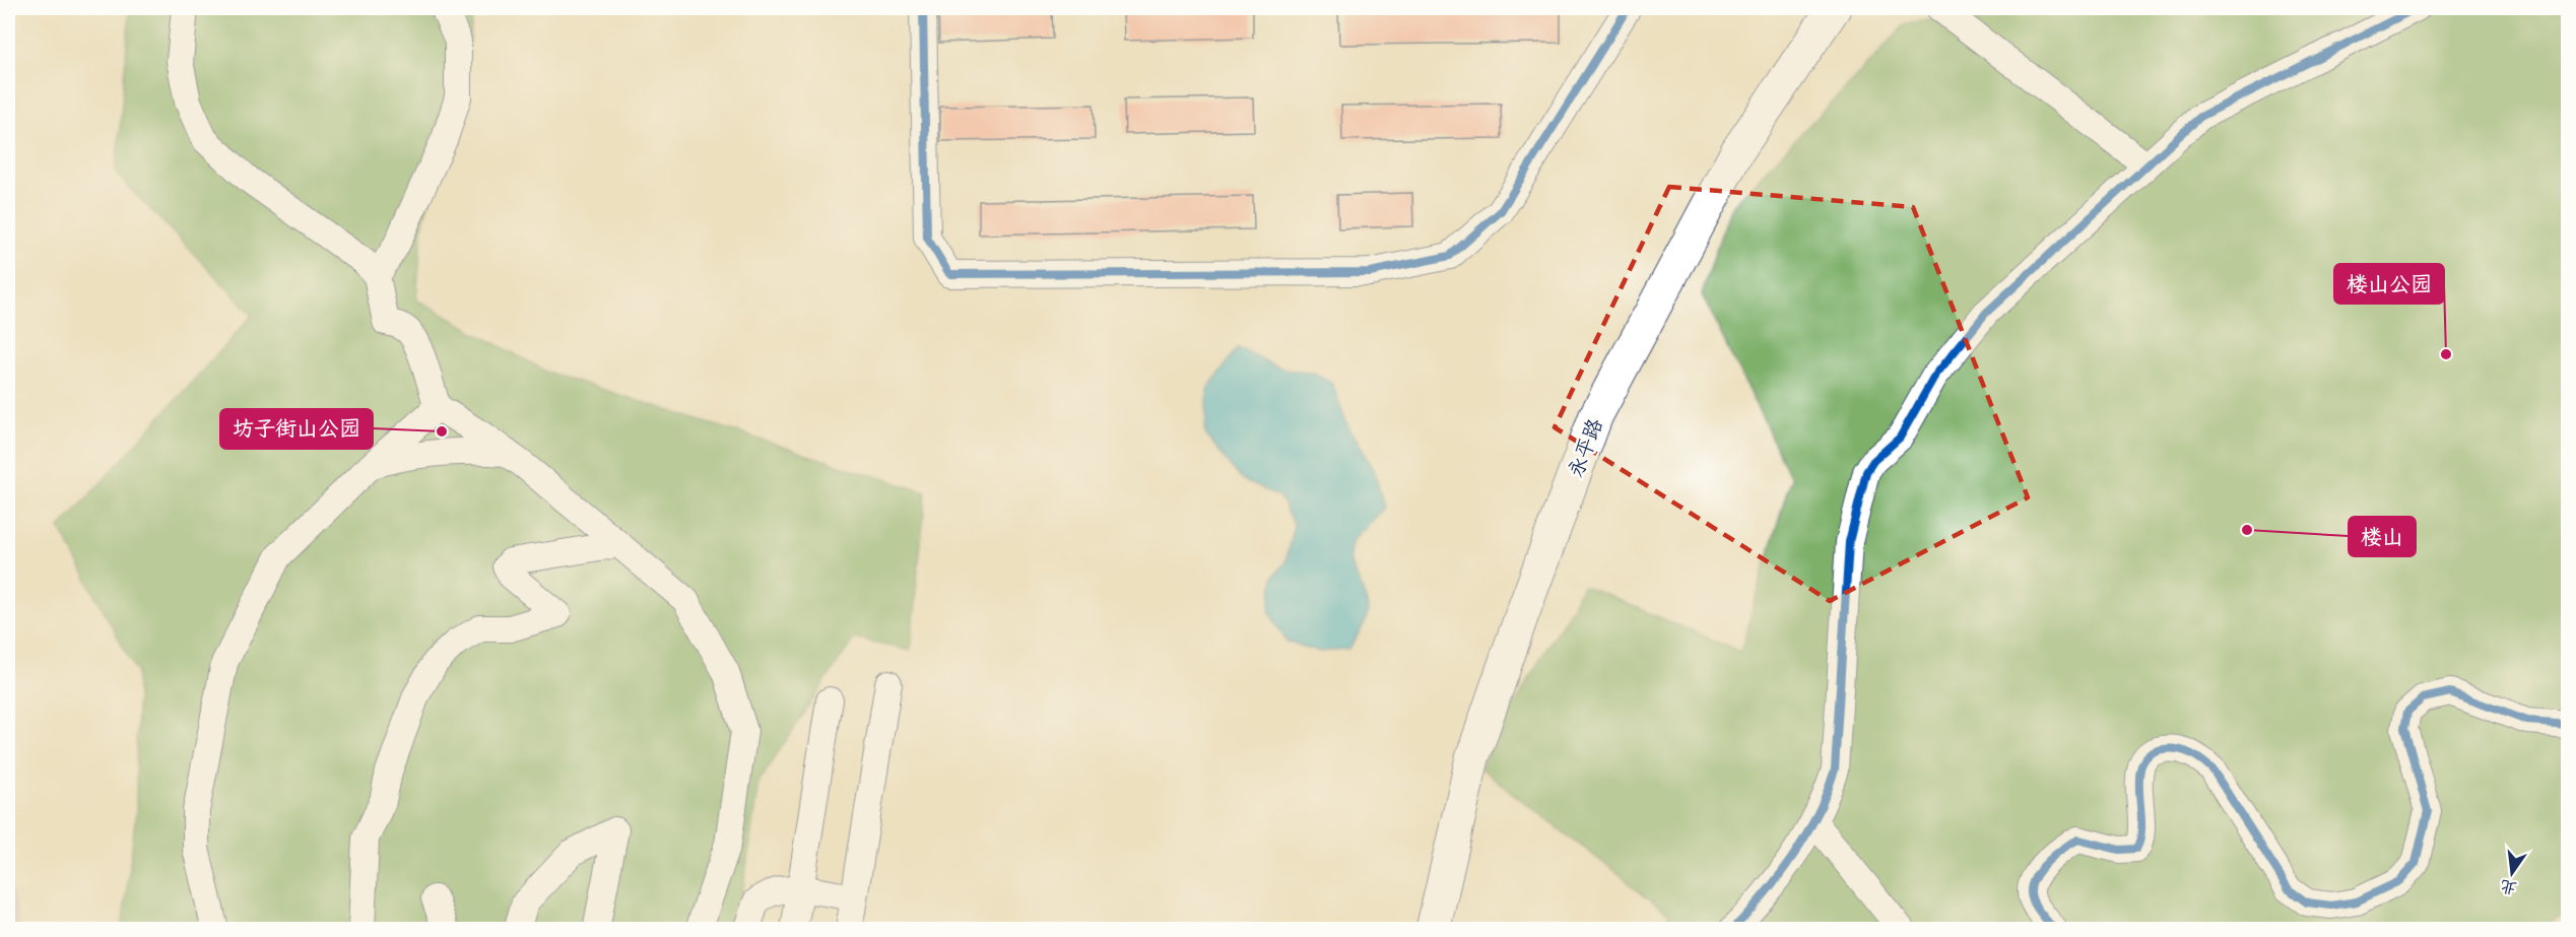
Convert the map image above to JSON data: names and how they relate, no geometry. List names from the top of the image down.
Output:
{
  "streets": {
    "main road": ["永平路"]
  },
  "places": ["楼山公园", "坊子街山公园", "楼山"],
  "north": "bottom"
}
